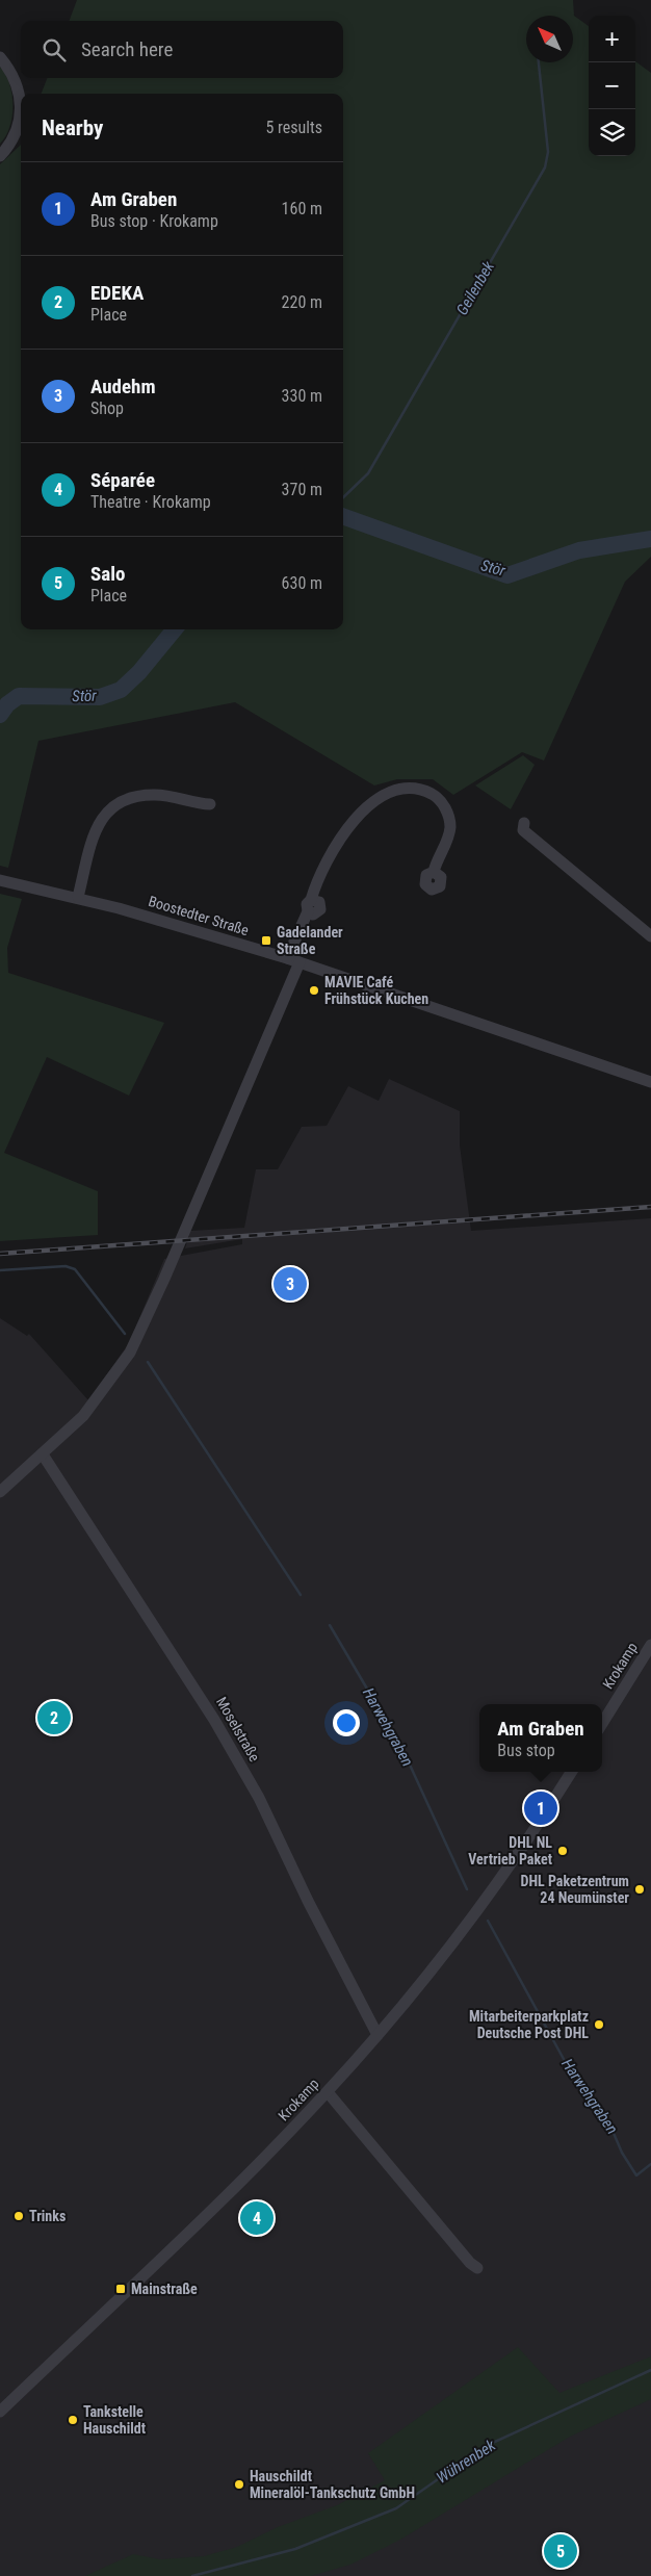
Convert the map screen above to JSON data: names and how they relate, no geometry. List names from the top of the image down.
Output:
{
  "streets": {
    "street": ["Boostedter Straße", "Krokamp", "Moselstraße"]
  },
  "crossings": [
    ["Krokamp", "Moselstraße"]
  ],
  "water": [
    "Geilenbek",
    "Stör",
    "Harwehgraben",
    "Wührenbek"
  ],
  "places": {
    "transit": ["Gadelander Straße", "Mainstraße"],
    "other": [
      "MAVIE Café Frühstück Kuchen",
      "DHL NL Vertrieb Paket",
      "DHL Paketzentrum 24 Neumünster",
      "Mitarbeiterparkplatz Deutsche Post DHL",
      "Trinks",
      "Tankstelle Hauschildt",
      "Hauschildt Mineralöl-Tankschutz GmbH"
    ]
  },
  "north": "top left",
  "page": {
    "map_buttons": ["+", "−"],
    "search": "Search here",
    "heading": ["Nearby", "5 results"],
    "list": [
      {
        "mark": "1",
        "name": "Am Graben",
        "note": "Bus stop · Krokamp",
        "value": "160 m"
      },
      {
        "mark": "2",
        "name": "EDEKA",
        "note": "Place",
        "value": "220 m"
      },
      {
        "mark": "3",
        "name": "Audehm",
        "note": "Shop",
        "value": "330 m"
      },
      {
        "mark": "4",
        "name": "Séparée",
        "note": "Theatre · Krokamp",
        "value": "370 m"
      },
      {
        "mark": "5",
        "name": "Salo",
        "note": "Place",
        "value": "630 m"
      }
    ],
    "pins": [
      "3",
      "2",
      "1",
      "4",
      "5"
    ],
    "popup": ["Am Graben", "Bus stop"]
  }
}
